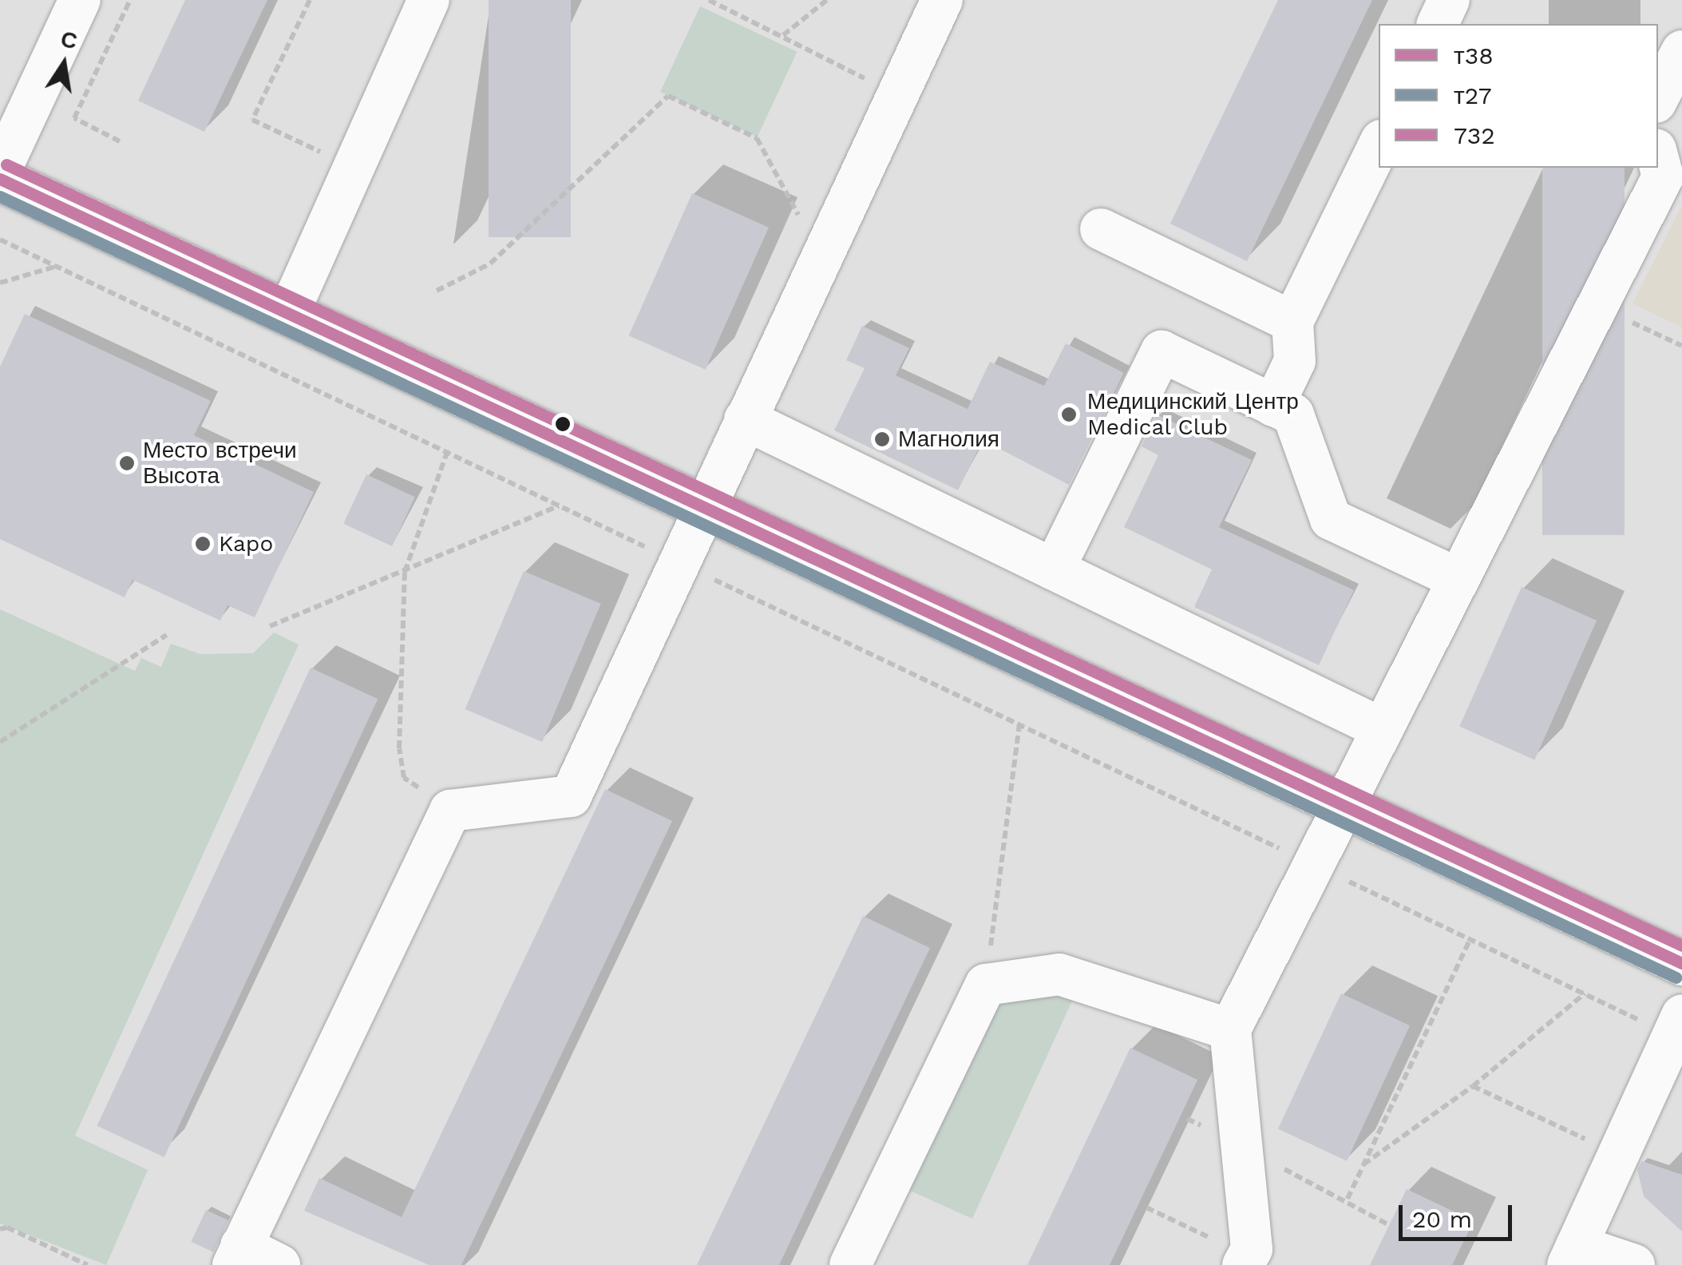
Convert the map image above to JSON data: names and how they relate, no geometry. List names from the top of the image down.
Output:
{
  "places": [
    "Медицинский Центр Medical Club",
    "Магнолия",
    "Место встречи Высота",
    "Kapo"
  ],
  "lines": ["transit line 732", "transit line т38", "transit line т27"],
  "legend": ["т38", "т27", "732"],
  "scale_bar": "20 m",
  "north": "top"
}
